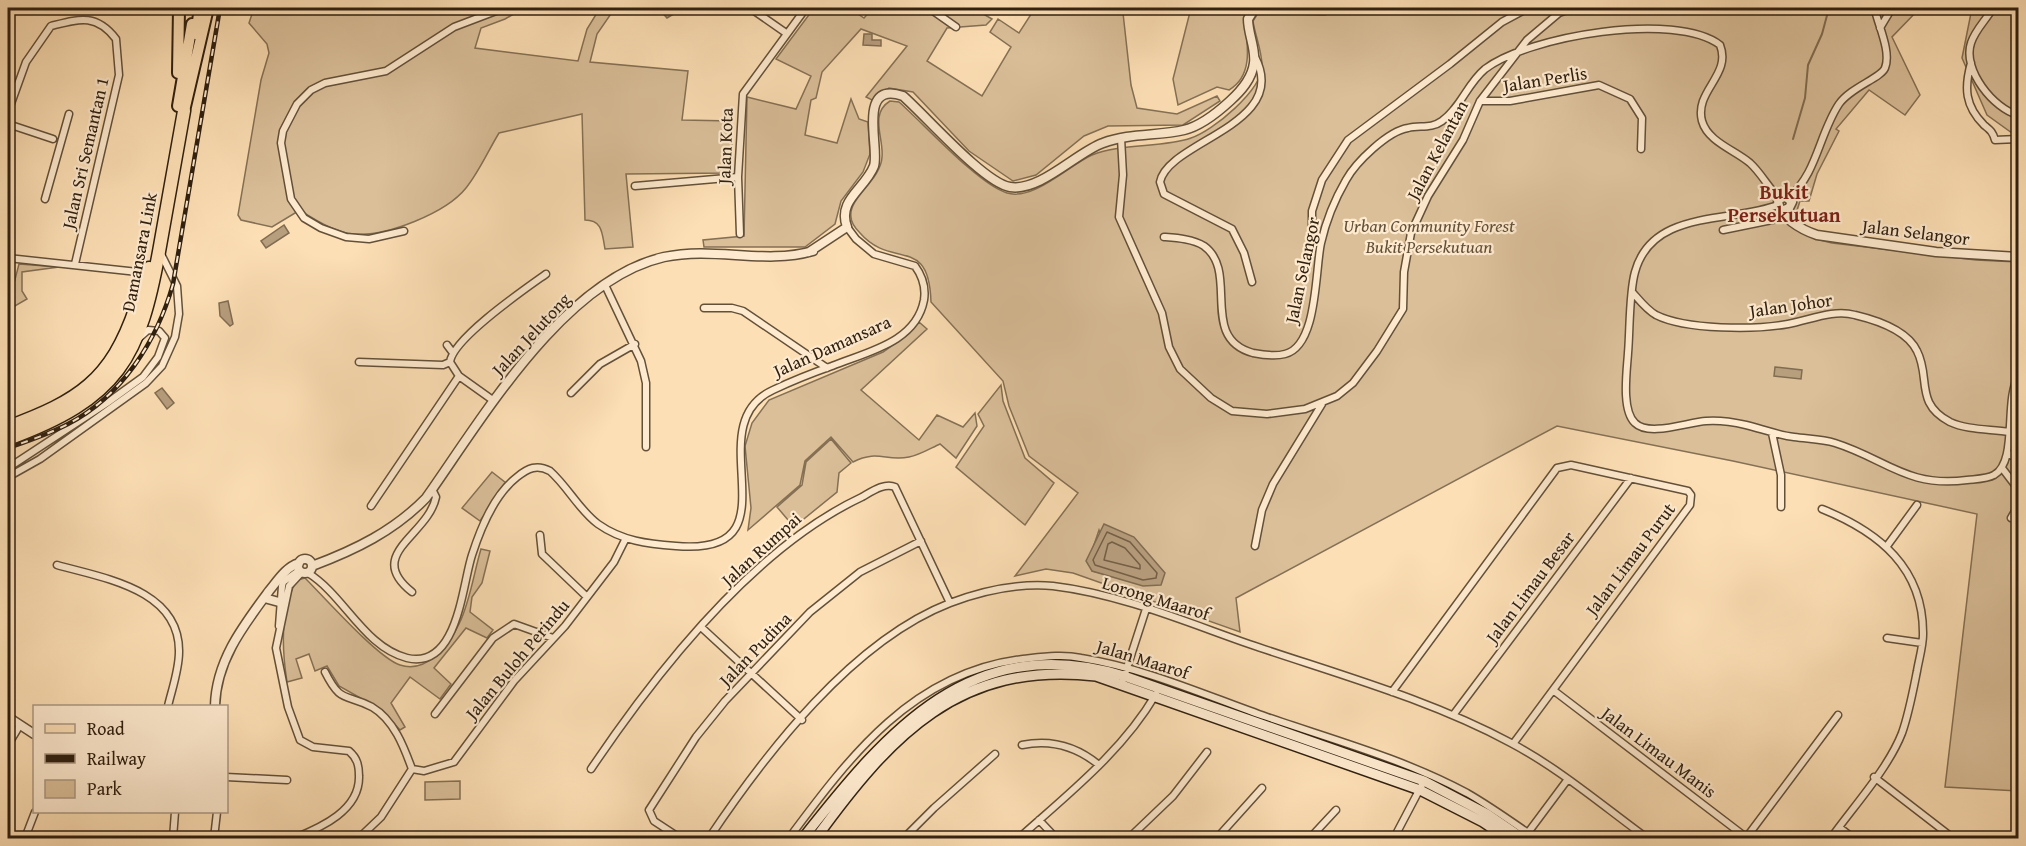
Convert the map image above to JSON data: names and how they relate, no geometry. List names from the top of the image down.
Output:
{
  "streets": {
    "highway": ["Damansara Link"],
    "main road": ["Jalan Maarof"],
    "street": [
      "Jalan Perlis",
      "Jalan Kota",
      "Jalan Kelantan",
      "Jalan Sri Semantan 1",
      "Jalan Selangor",
      "Jalan Johor",
      "Jalan Jelutong",
      "Jalan Damansara",
      "Jalan Rumpai",
      "Jalan Limau Purut",
      "Jalan Limau Besar",
      "Lorong Maarof",
      "Jalan Pudina",
      "Jalan Buloh Perindu",
      "Jalan Limau Manis"
    ]
  },
  "crossings": [
    ["Jalan Perlis", "Jalan Kelantan"],
    ["Jalan Kelantan", "Jalan Selangor"],
    ["Jalan Jelutong", "Jalan Damansara"],
    ["Jalan Damansara", "Jalan Buloh Perindu"],
    ["Jalan Rumpai", "Lorong Maarof"],
    ["Jalan Rumpai", "Jalan Pudina"],
    ["Jalan Limau Purut", "Jalan Limau Besar"],
    ["Jalan Limau Purut", "Lorong Maarof"],
    ["Jalan Limau Purut", "Jalan Limau Manis"],
    ["Jalan Limau Besar", "Lorong Maarof"]
  ],
  "districts": ["Bukit Persekutuan"],
  "parks": ["Urban Community Forest Bukit Persekutuan"],
  "legend": ["Road", "Railway", "Park"]
}
